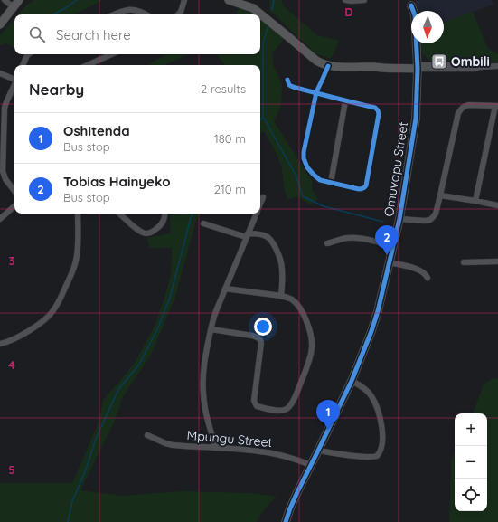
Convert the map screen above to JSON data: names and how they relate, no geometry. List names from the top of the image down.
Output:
{
  "streets": {
    "street": ["Omuvapu Street", "Mpungu Street"]
  },
  "crossings": [
    ["Omuvapu Street", "Mpungu Street"]
  ],
  "places": {
    "bus stop": ["Ombili"]
  },
  "north": "bottom",
  "page": {
    "search": "Search here",
    "heading": ["Nearby", "2 results"],
    "list": [
      {
        "mark": "1",
        "name": "Oshitenda",
        "note": "Bus stop",
        "value": "180 m"
      },
      {
        "mark": "2",
        "name": "Tobias Hainyeko",
        "note": "Bus stop",
        "value": "210 m"
      }
    ],
    "pins": ["2", "1"],
    "map_buttons": ["+", "−"]
  },
  "grid": {
    "columns": ["D"],
    "rows": ["3", "4", "5"]
  }
}
